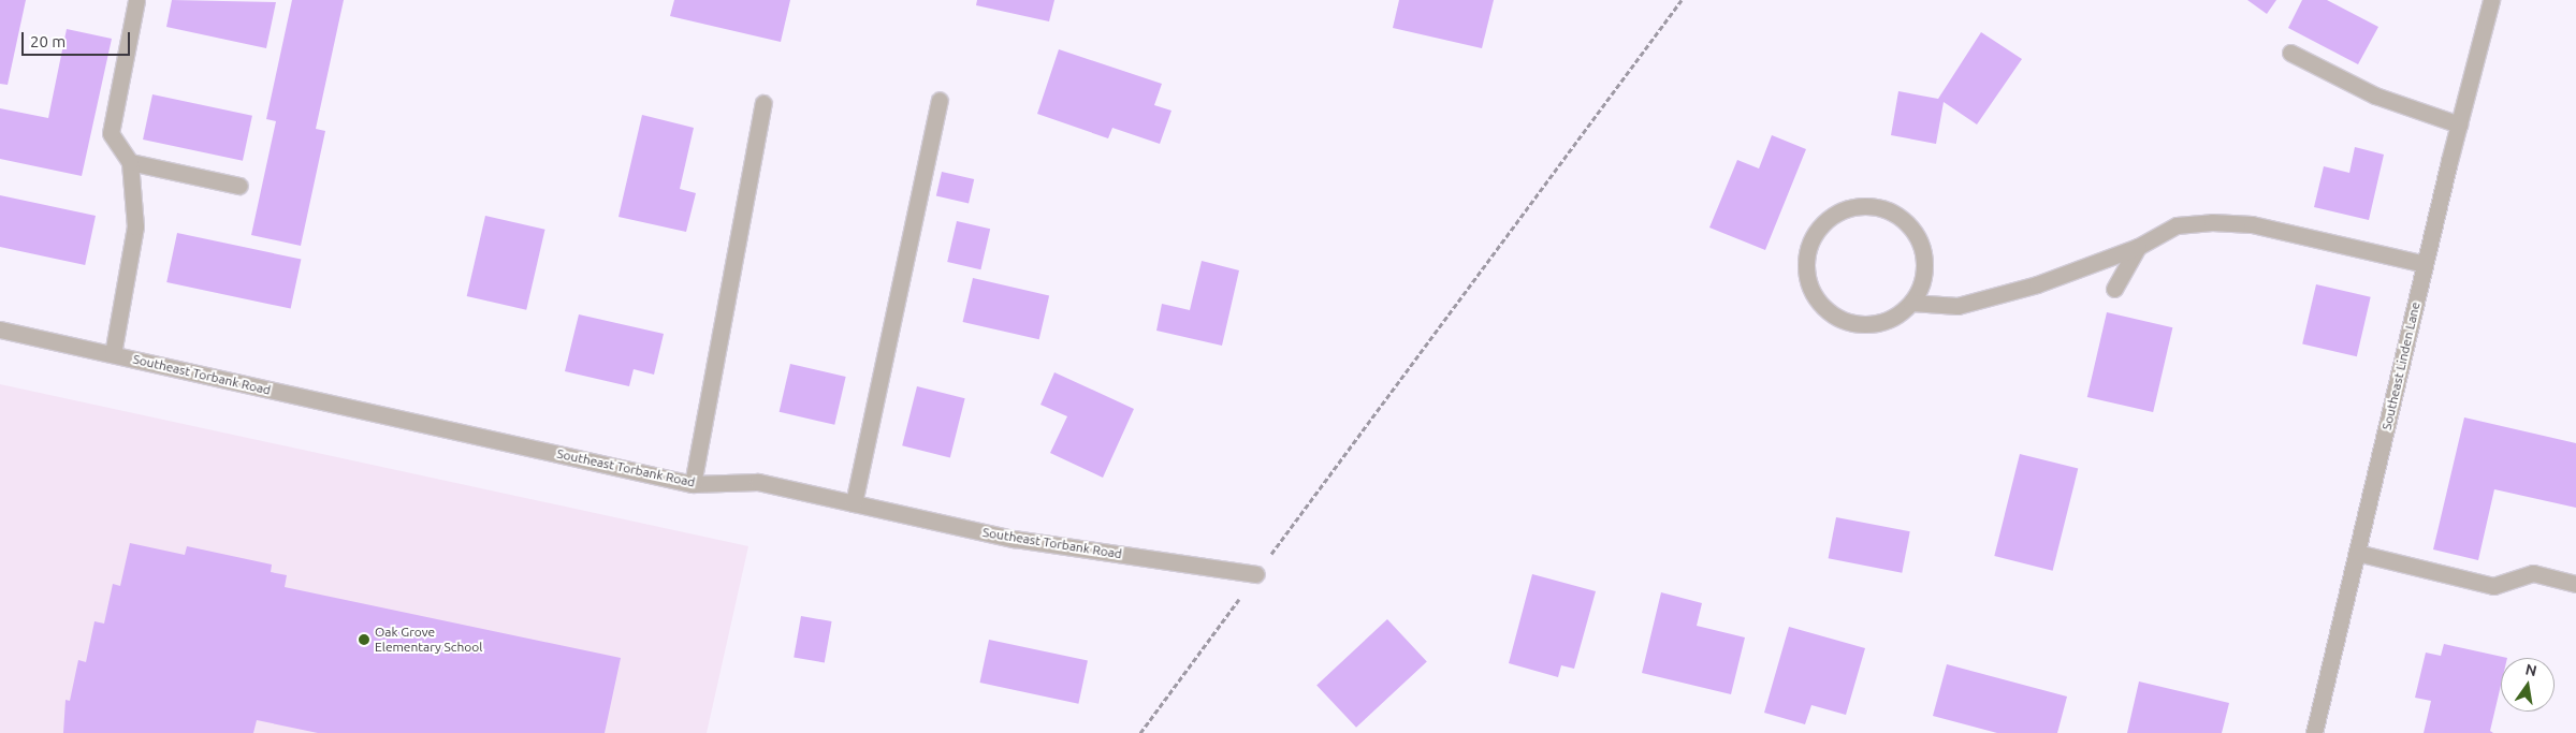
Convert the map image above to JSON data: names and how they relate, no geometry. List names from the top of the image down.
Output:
{
  "streets": {
    "street": ["Southeast Linden Lane", "Southeast Torbank Road"]
  },
  "places": ["Oak Grove Elementary School"],
  "scale_bar": "20 m",
  "north": "top"
}
